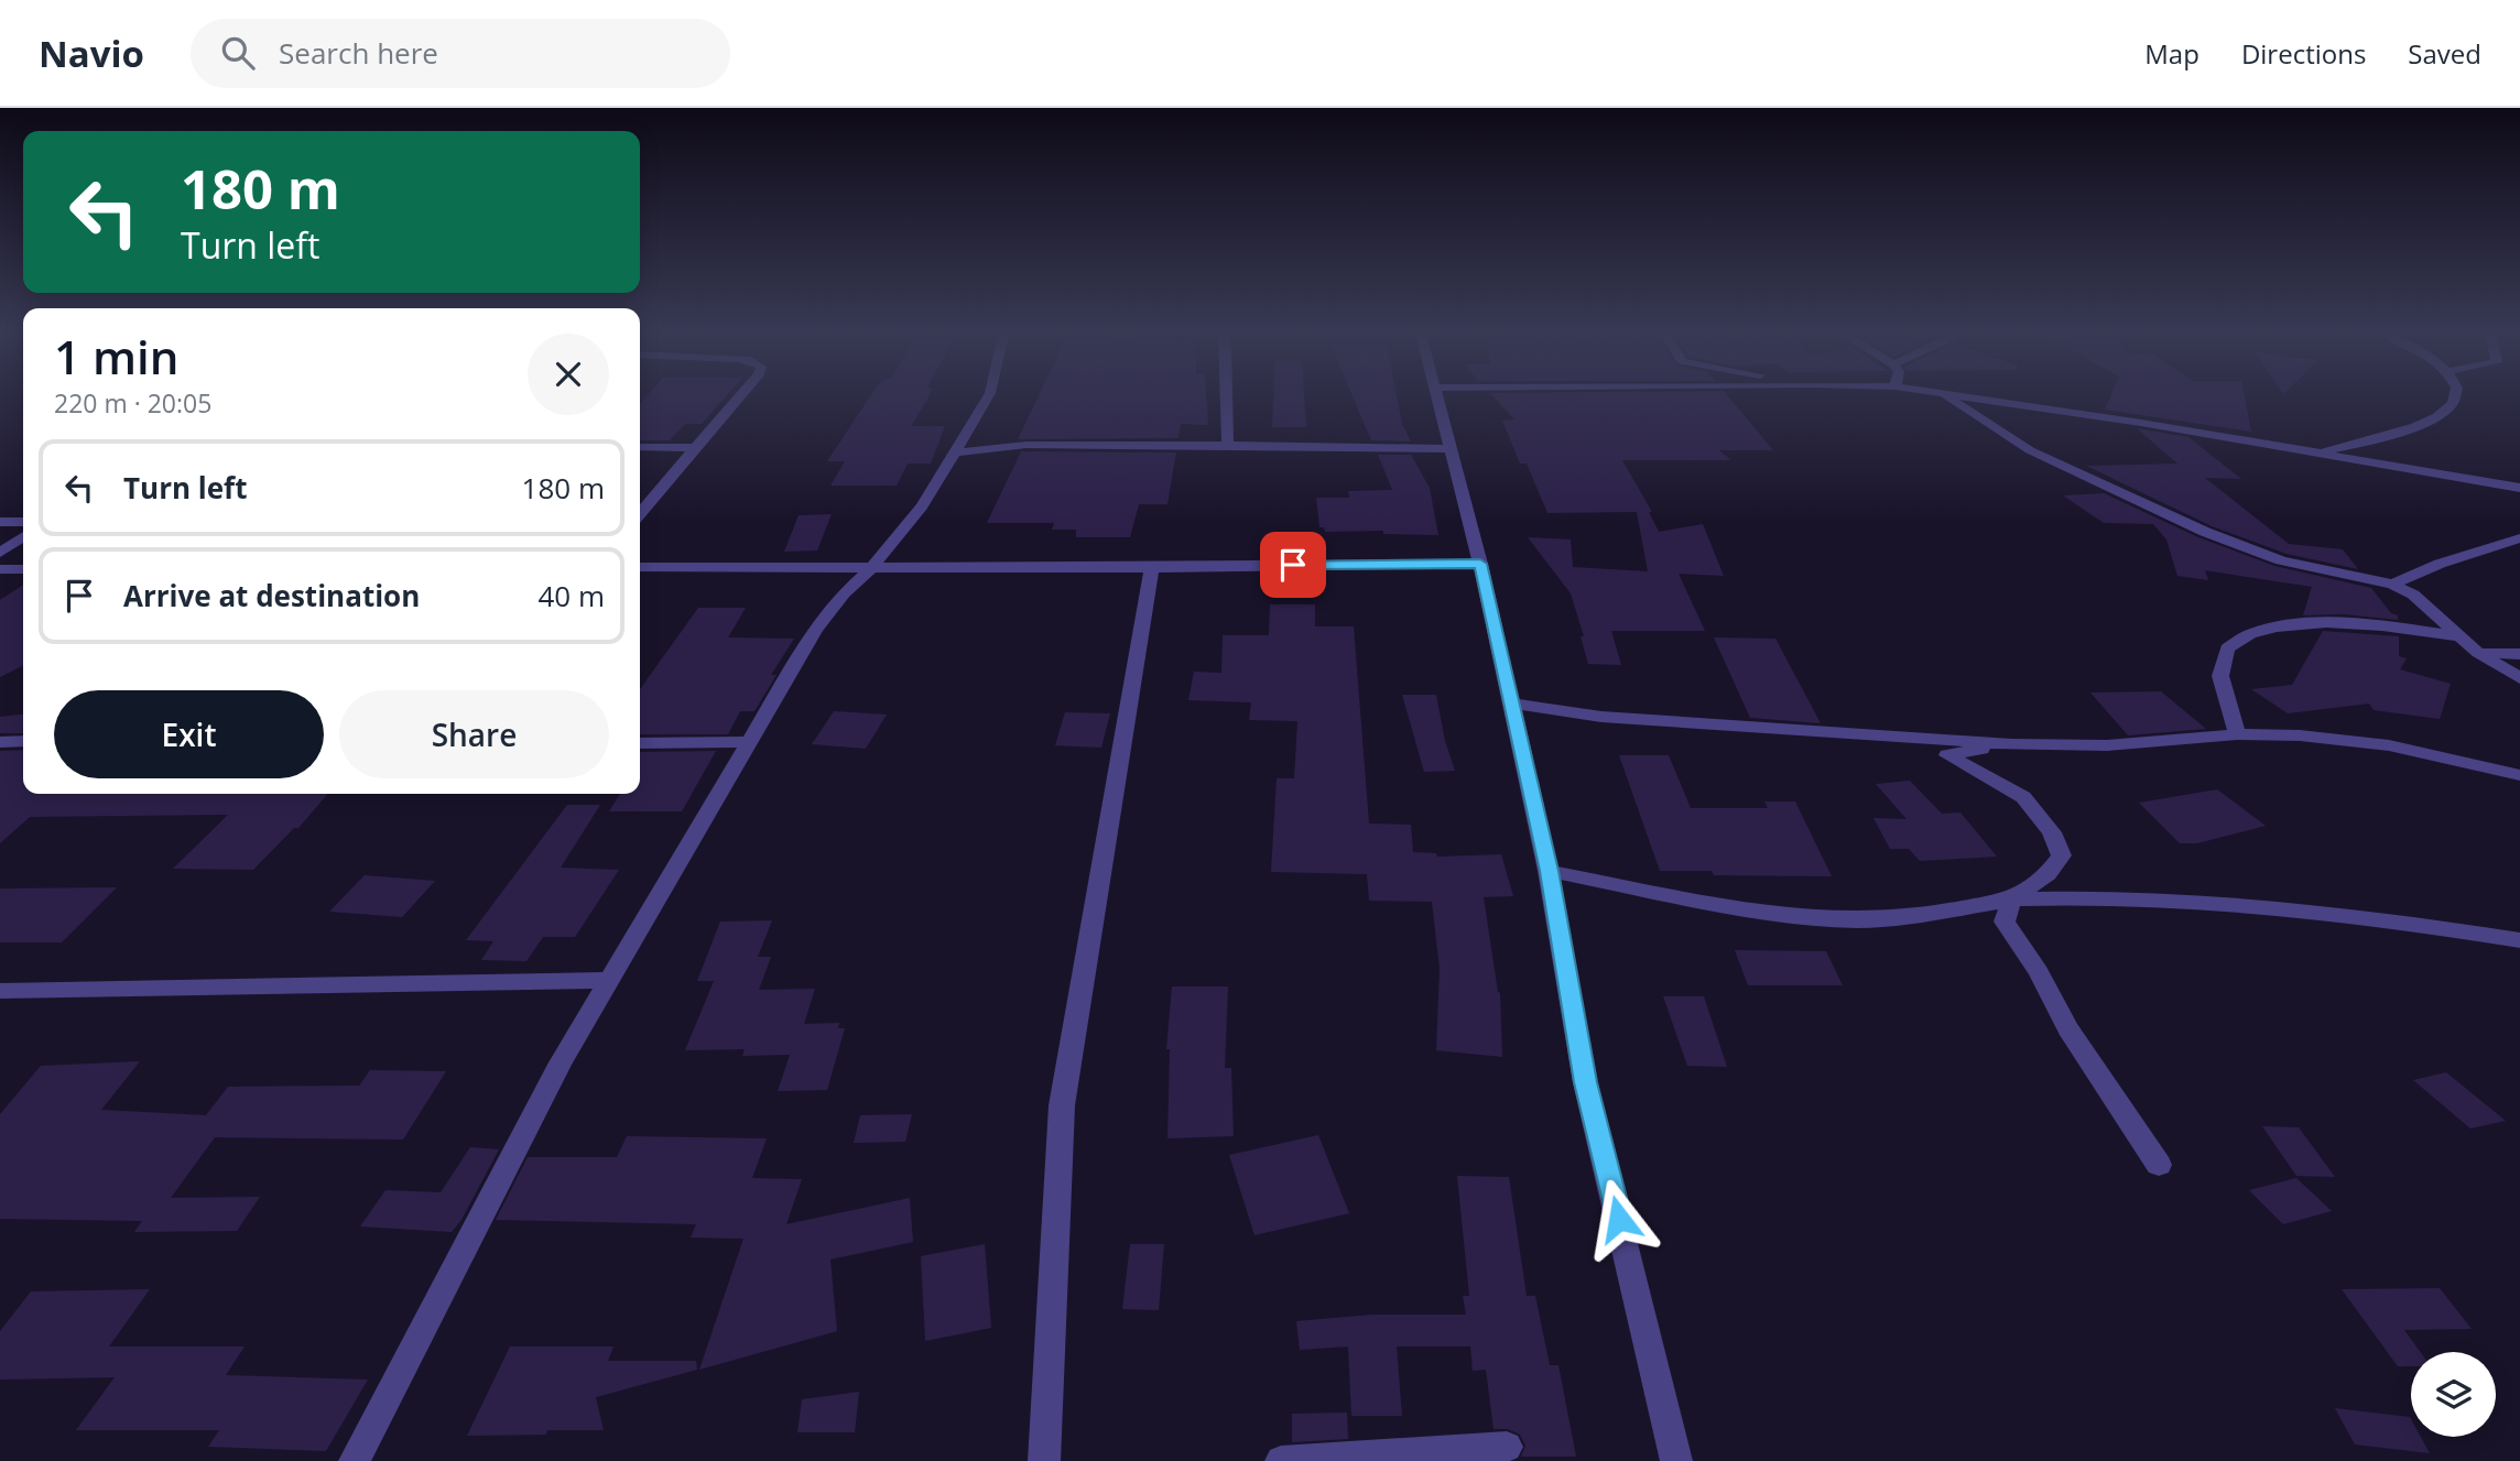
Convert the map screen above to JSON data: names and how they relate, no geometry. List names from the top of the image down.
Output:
{
  "page": {
    "header": "Navio",
    "search": "Search here",
    "nav": ["Map", "Directions", "Saved"],
    "turn": ["180 m", "Turn left"],
    "heading": ["1 min", "220 m · 20:05"],
    "list": [
      {
        "name": "Turn left",
        "value": "180 m"
      },
      {
        "name": "Arrive at destination",
        "value": "40 m"
      }
    ],
    "buttons": ["Exit", "Share"]
  }
}
